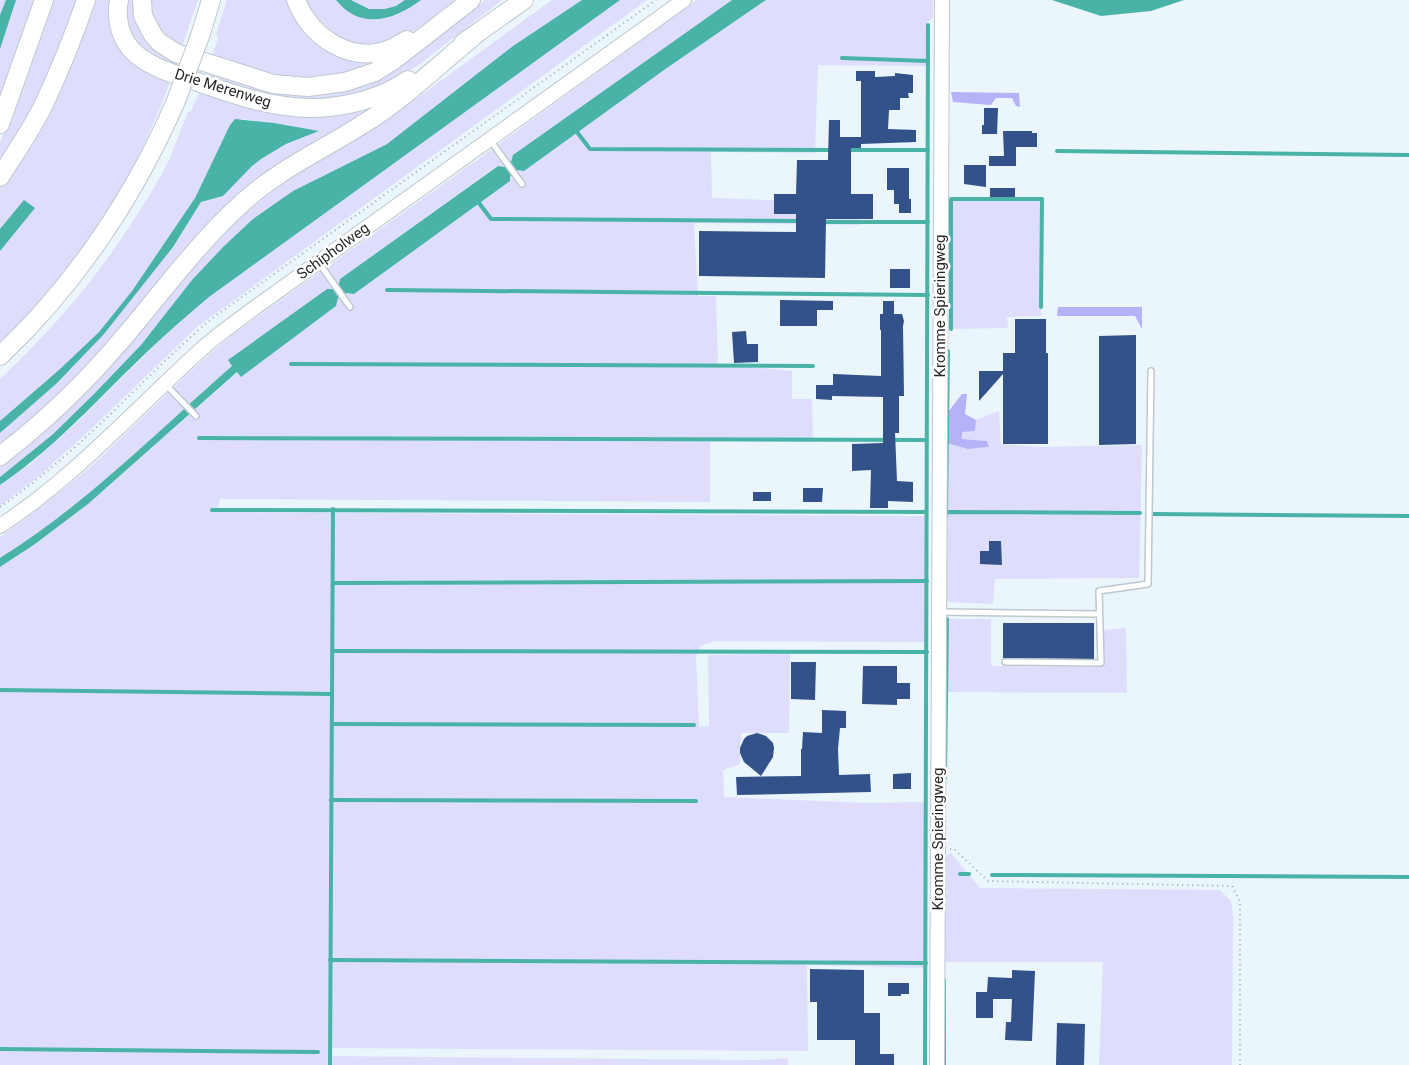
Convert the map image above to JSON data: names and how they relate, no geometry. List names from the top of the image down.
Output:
{
  "streets": {
    "highway": ["Drie Merenweg"],
    "street": ["Schipholweg", "Kromme Spieringweg"]
  }
}
